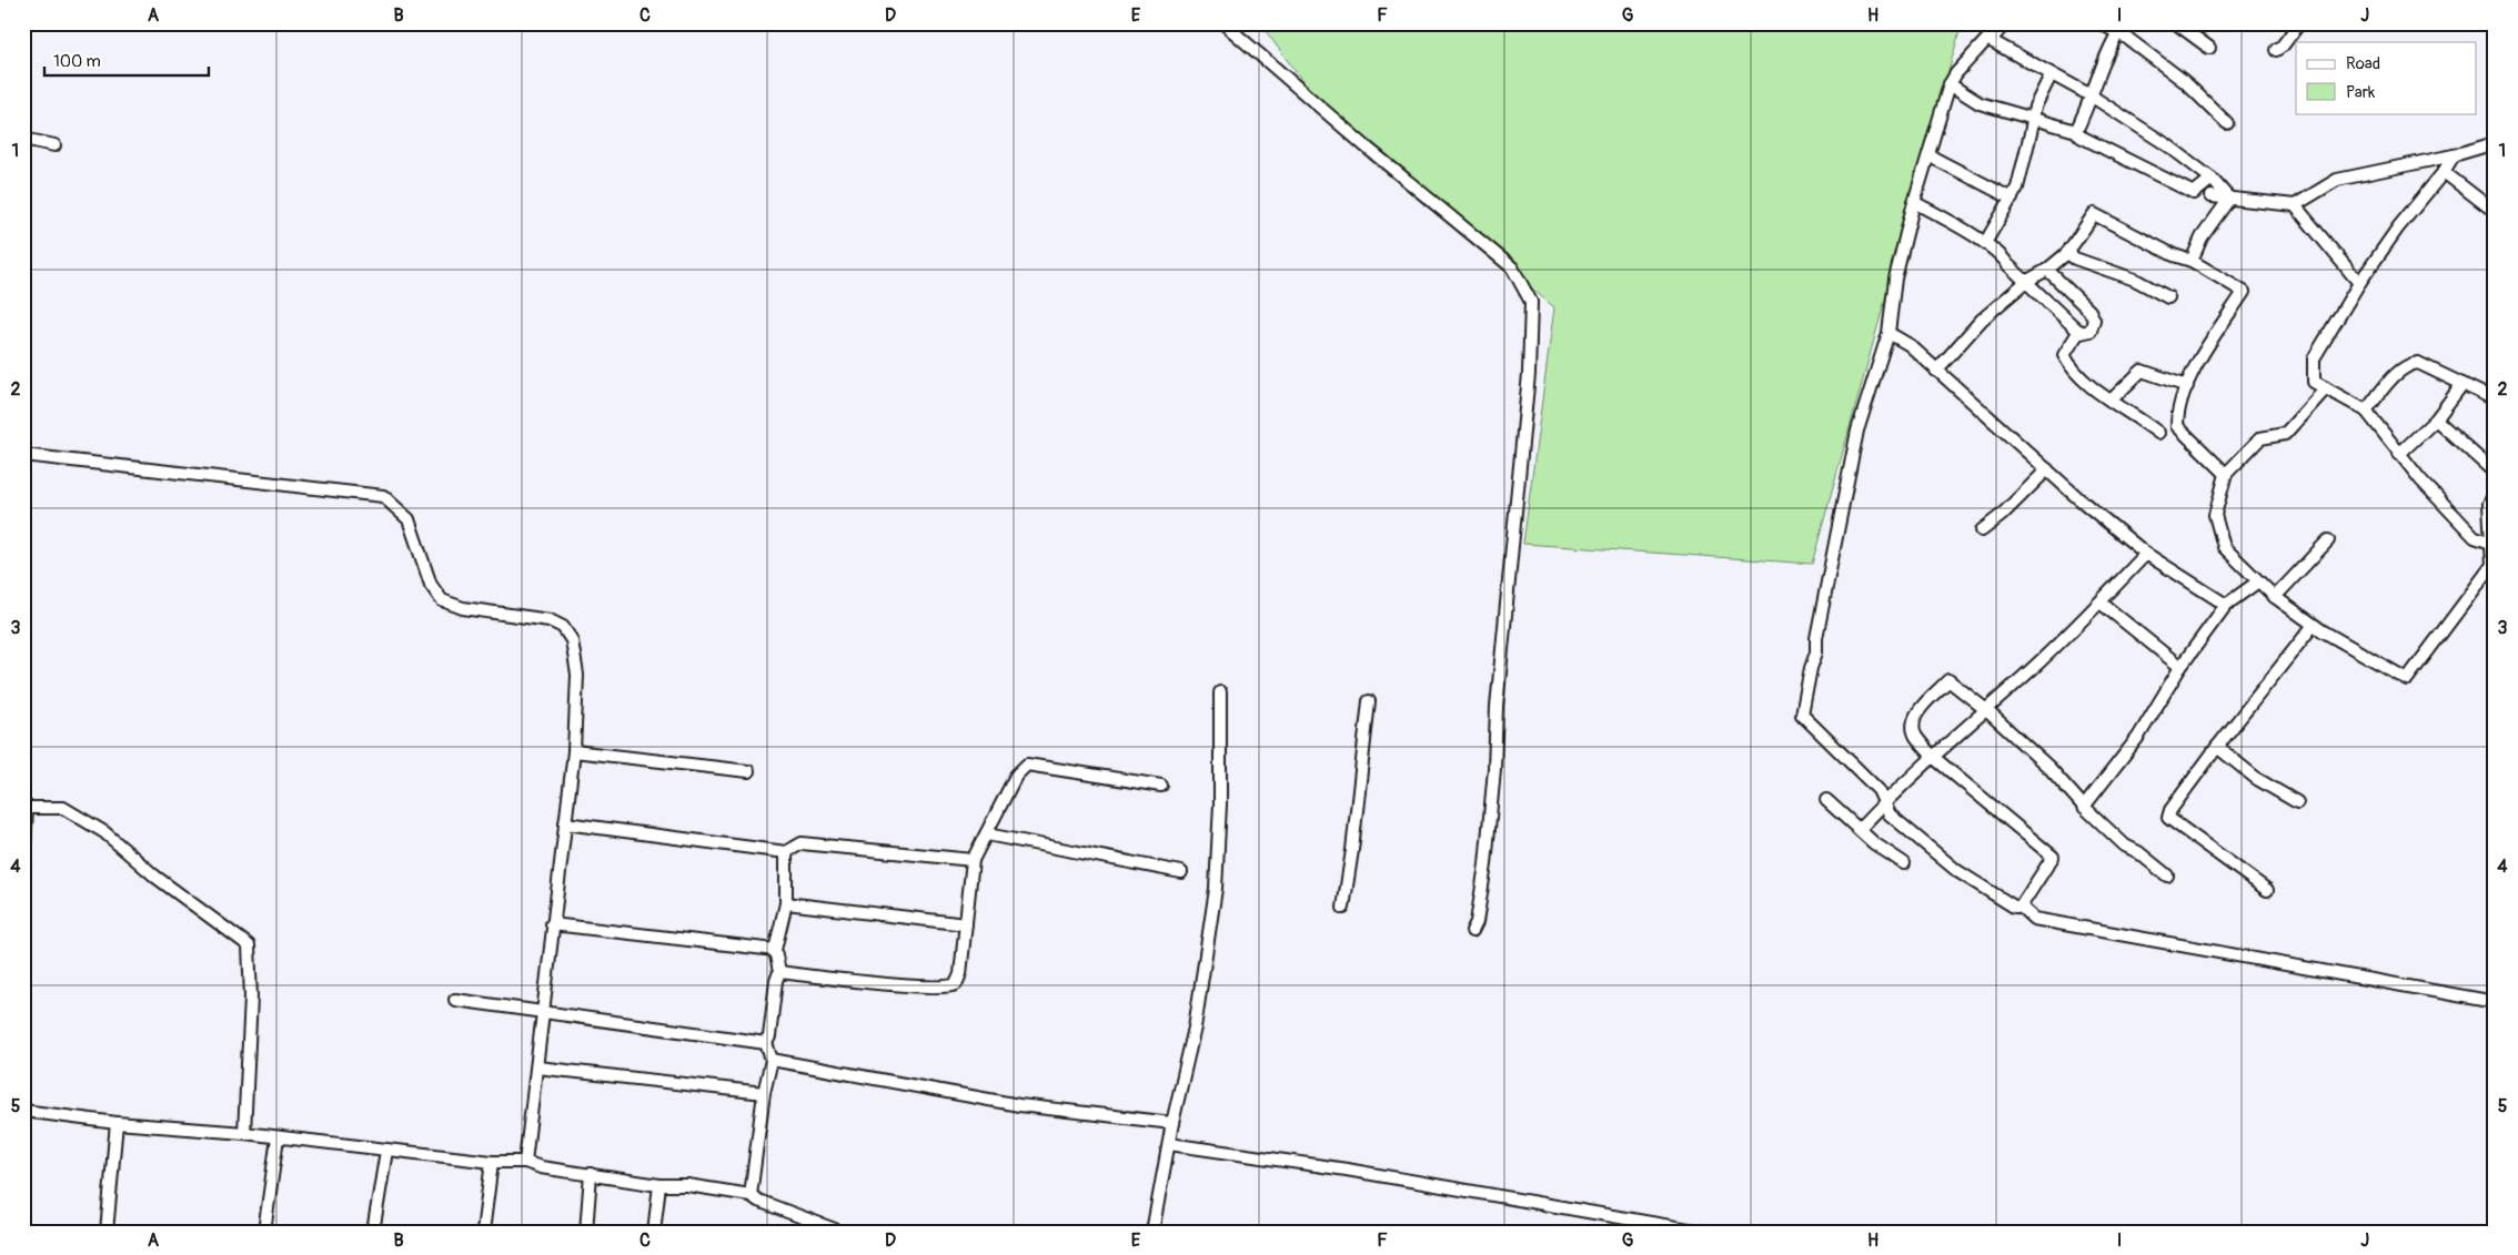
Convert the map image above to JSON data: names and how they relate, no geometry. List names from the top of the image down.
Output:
{
  "legend": ["Road", "Park"],
  "scale_bar": "100 m",
  "grid": {
    "columns": [
      "A",
      "B",
      "C",
      "D",
      "E",
      "F",
      "G",
      "H",
      "I",
      "J"
    ],
    "rows": [
      "1",
      "2",
      "3",
      "4",
      "5"
    ]
  }
}
